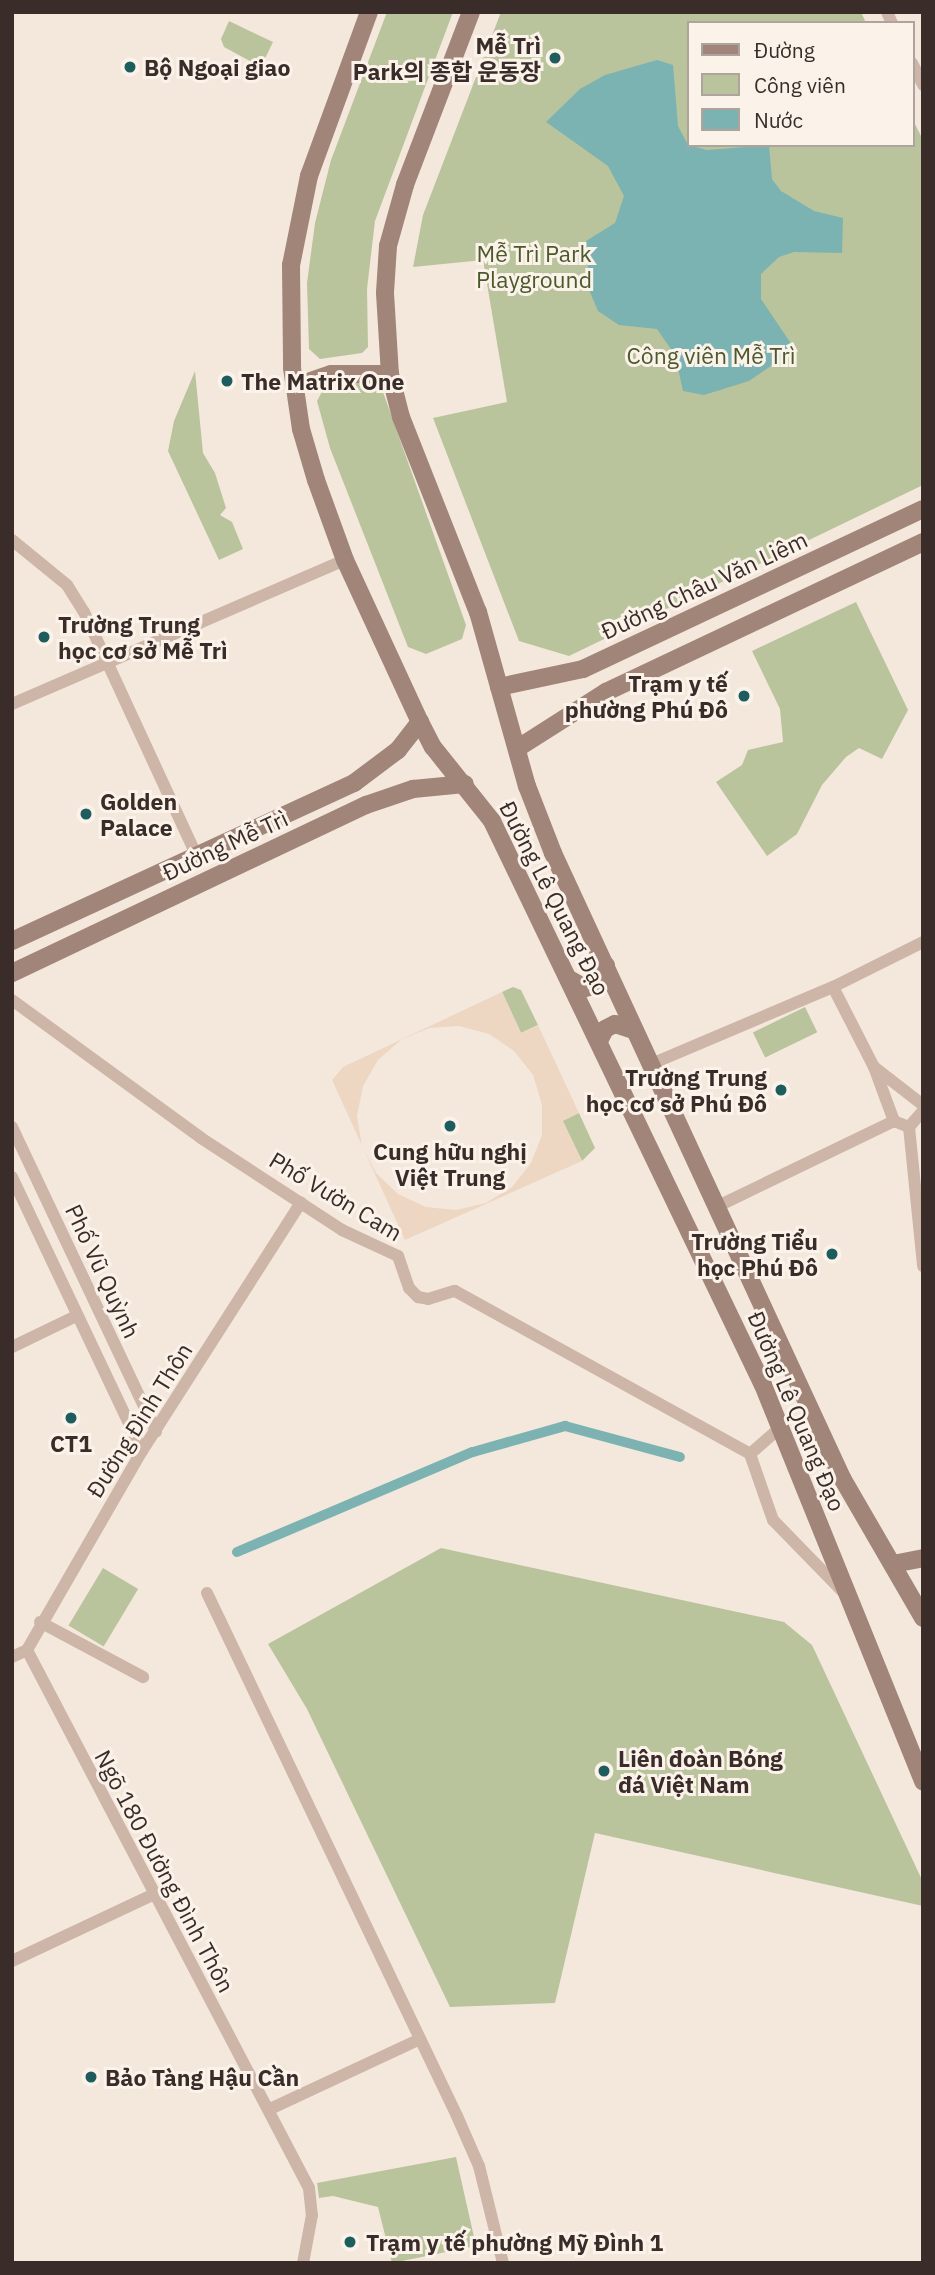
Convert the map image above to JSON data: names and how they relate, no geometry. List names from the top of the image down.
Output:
{
  "streets": {
    "main road": ["Đường Châu Văn Liêm", "Đường Mễ Trì", "Đường Lê Quang Đạo"],
    "street": [
      "Phố Vườn Cam",
      "Phố Vũ Quỳnh",
      "Đường Đình Thôn",
      "Ngõ 180 Đường Đình Thôn"
    ]
  },
  "crossings": [
    ["Đường Châu Văn Liêm", "Đường Lê Quang Đạo"],
    ["Đường Mễ Trì", "Đường Lê Quang Đạo"],
    ["Phố Vườn Cam", "Đường Đình Thôn"],
    ["Phố Vũ Quỳnh", "Đường Đình Thôn"],
    ["Đường Đình Thôn", "Ngõ 180 Đường Đình Thôn"]
  ],
  "parks": ["Mễ Trì Park Playground", "Công viên Mễ Trì"],
  "places": [
    "Mễ Trì Park의 종합 운동장",
    "Bộ Ngoại giao",
    "The Matrix One",
    "Trường Trung học cơ sở Mễ Trì",
    "Trạm y tế phường Phú Đô",
    "Golden Palace",
    "Trường Trung học cơ sở Phú Đô",
    "Cung hữu nghị Việt Trung",
    "Trường Tiểu học Phú Đô",
    "CT1",
    "Liên đoàn Bóng đá Việt Nam",
    "Bảo Tàng Hậu Cần",
    "Trạm y tế phường Mỹ Đình 1"
  ],
  "legend": ["Đường", "Công viên", "Nước"]
}
